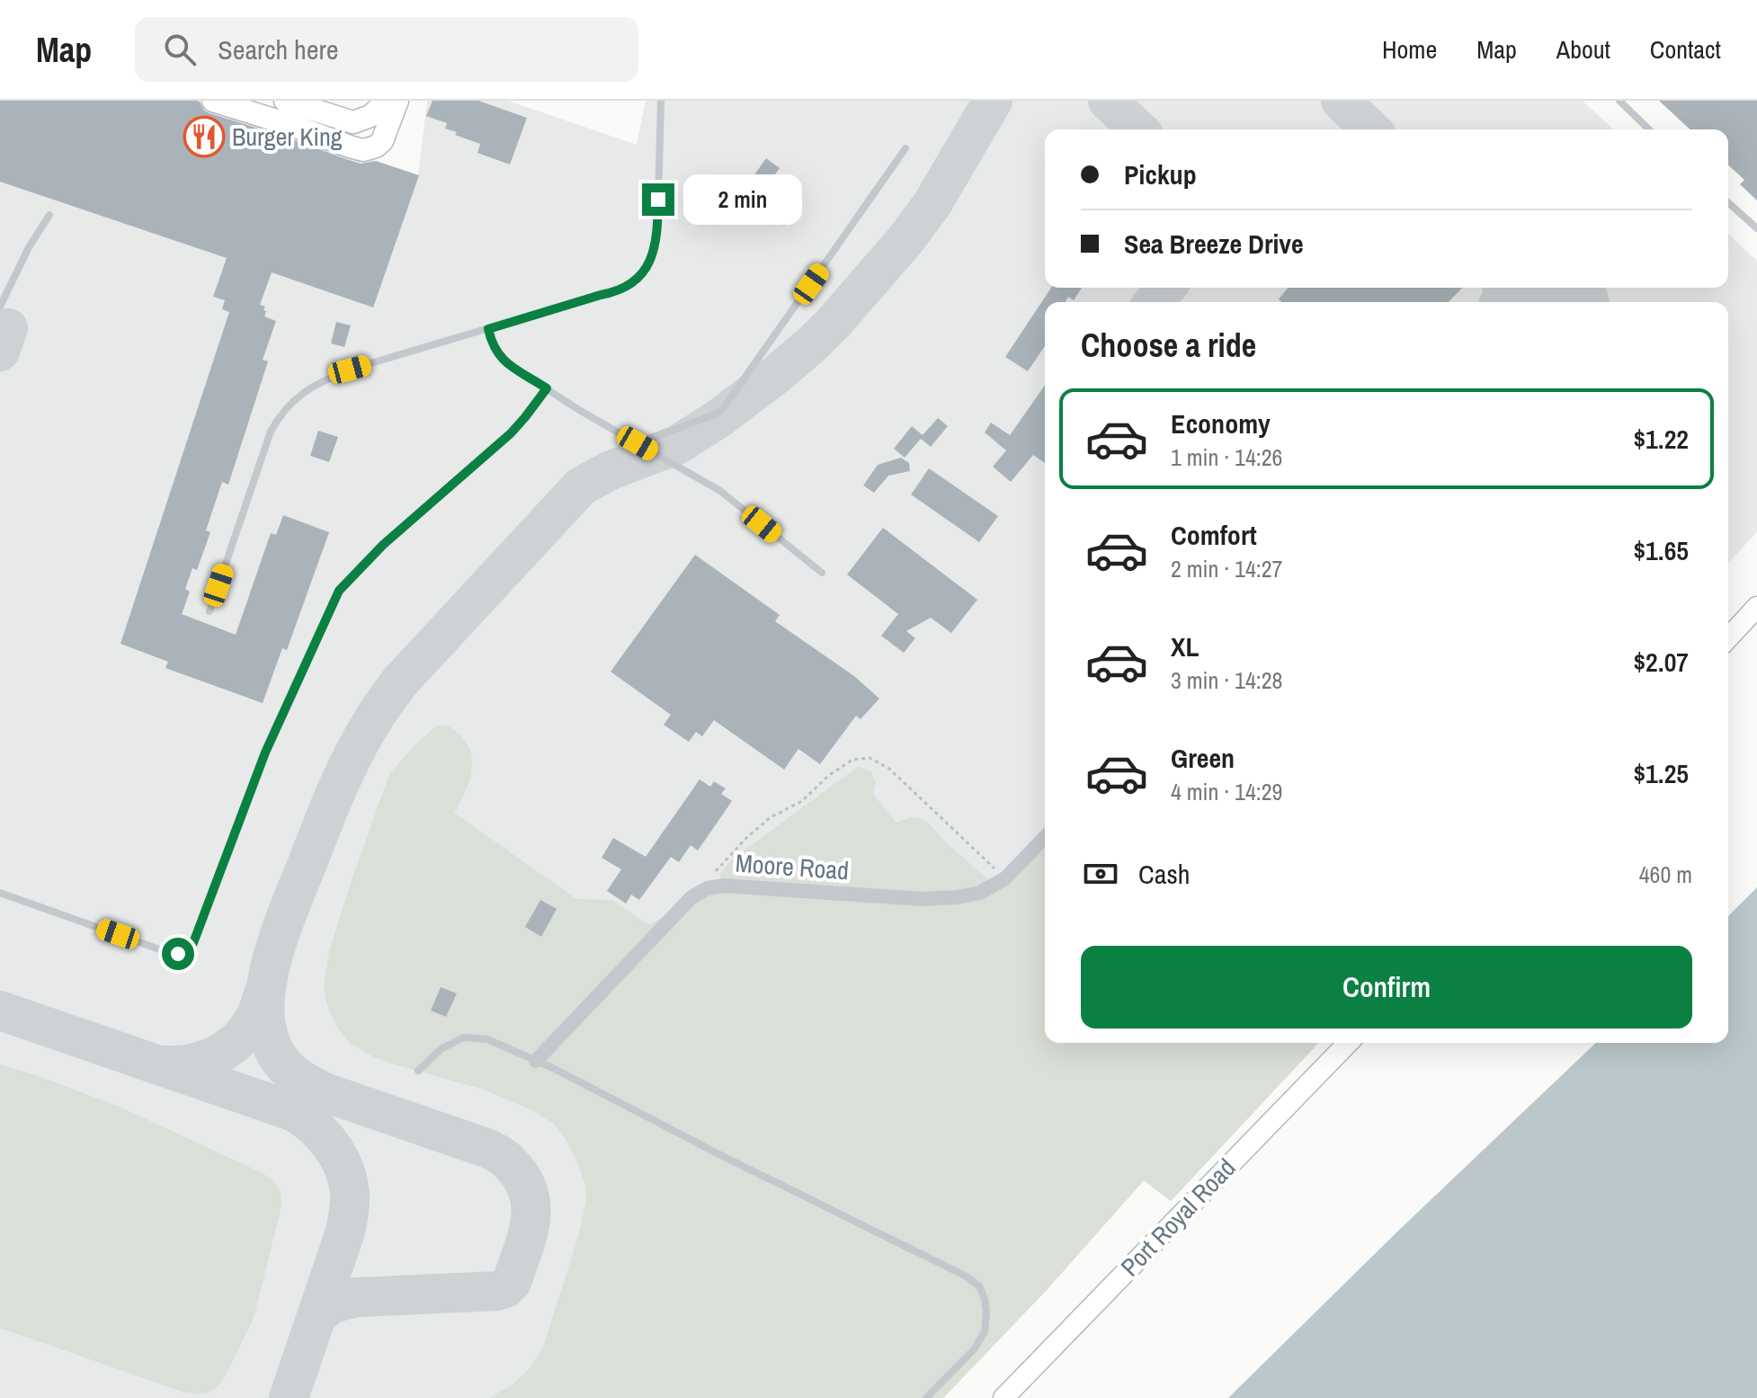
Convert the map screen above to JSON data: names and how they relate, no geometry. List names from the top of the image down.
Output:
{
  "streets": {
    "main road": ["Port Royal Road"],
    "street": ["Moore Road"]
  },
  "places": {
    "restaurant": ["Burger King"]
  },
  "page": {
    "header": "Map",
    "search": "Search here",
    "nav": [
      "Home",
      "Map",
      "About",
      "Contact"
    ],
    "banner": ["Pickup", "Sea Breeze Drive"],
    "bubble": "2 min",
    "heading": "Choose a ride",
    "list": [
      {
        "name": "Economy",
        "note": "1 min · 14:26",
        "value": "$1.22"
      },
      {
        "name": "Comfort",
        "note": "2 min · 14:27",
        "value": "$1.65"
      },
      {
        "name": "XL",
        "note": "3 min · 14:28",
        "value": "$2.07"
      },
      {
        "name": "Green",
        "note": "4 min · 14:29",
        "value": "$1.25"
      }
    ],
    "pay": ["Cash", "460 m"],
    "buttons": "Confirm"
  }
}
